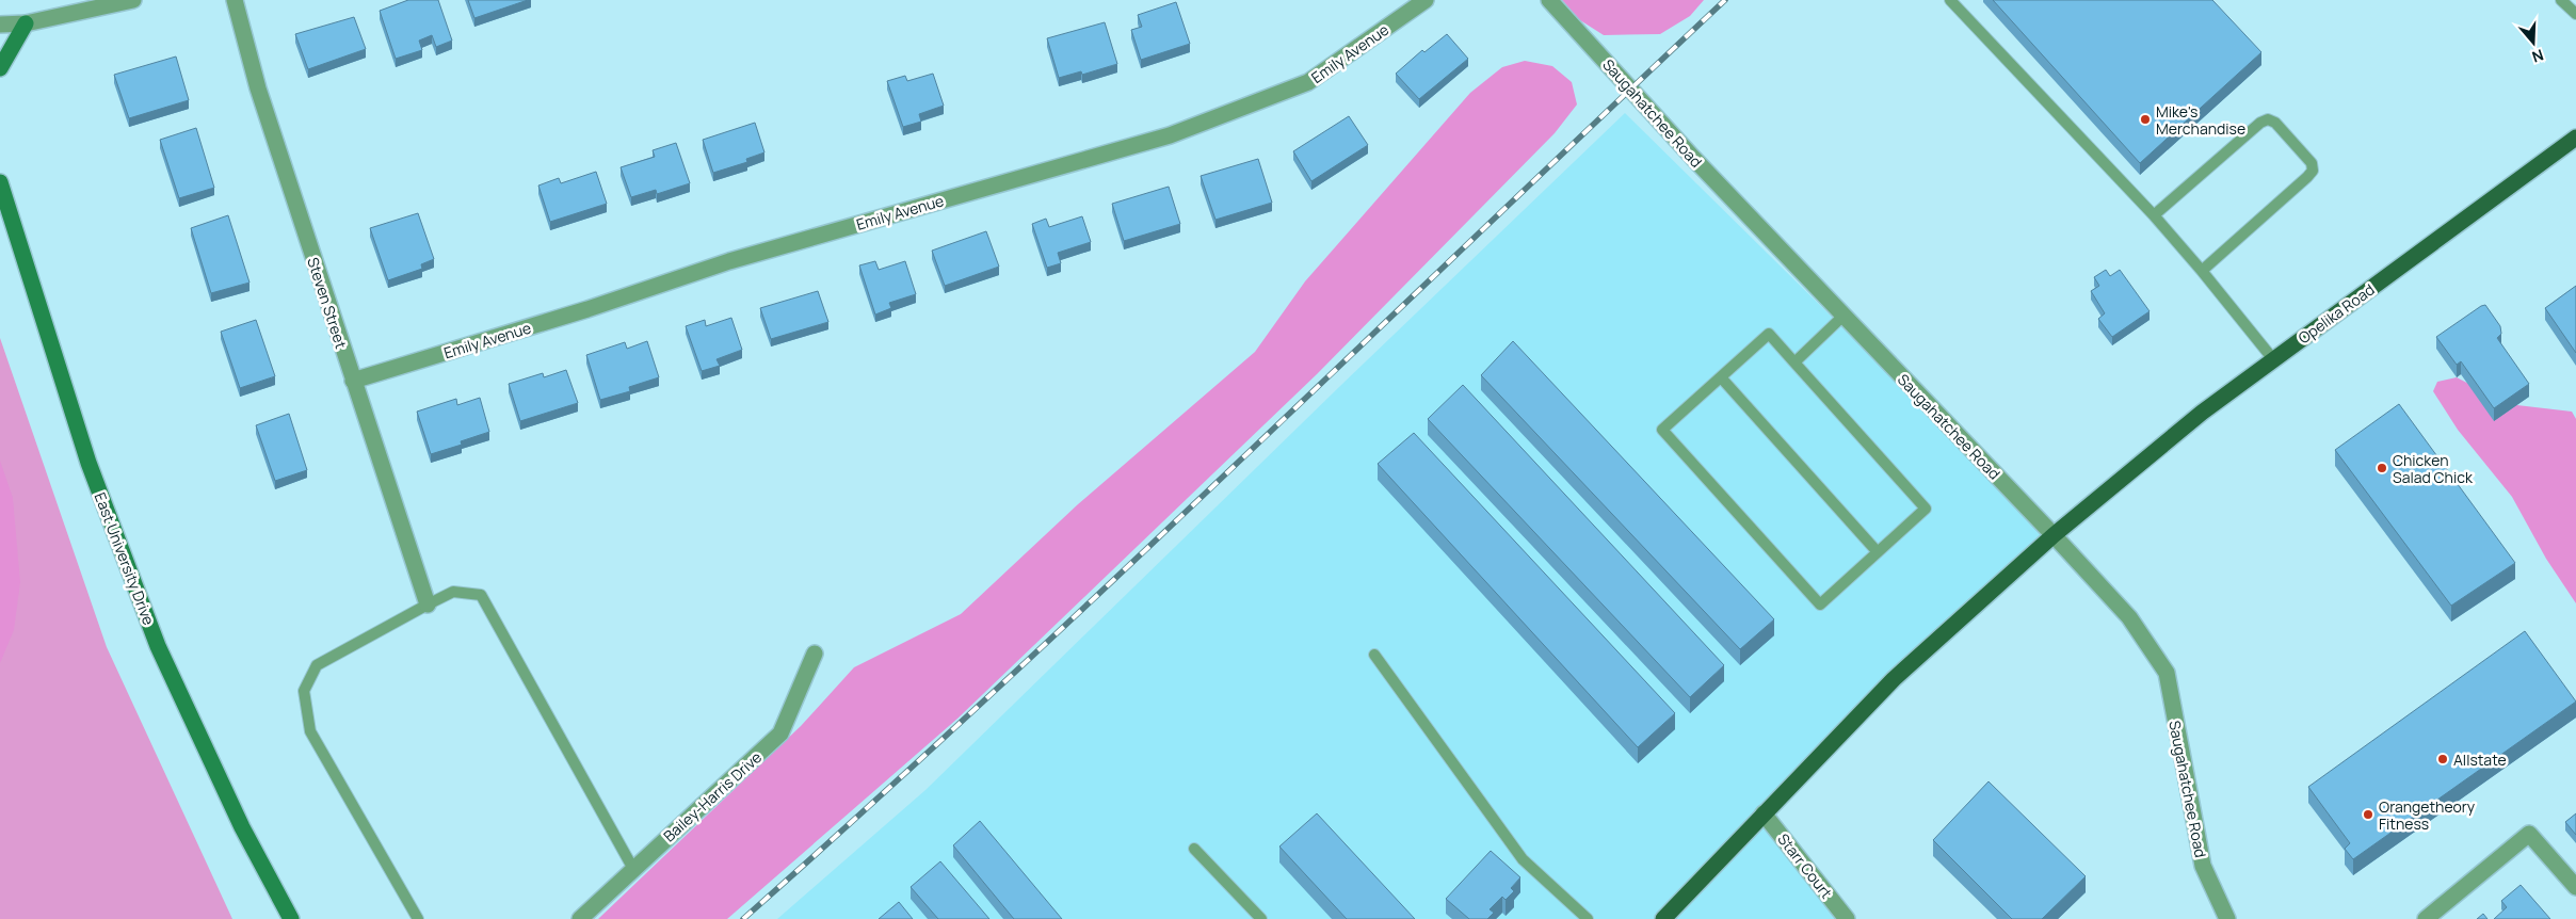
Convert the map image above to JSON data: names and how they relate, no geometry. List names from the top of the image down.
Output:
{
  "streets": {
    "main road": ["Opelika Road", "East University Drive"],
    "street": [
      "Emily Avenue",
      "Saugahatchee Road",
      "Steven Street",
      "Bailey-Harris Drive",
      "Starr Court"
    ]
  },
  "crossings": [
    ["Emily Avenue", "Steven Street"],
    ["Saugahatchee Road", "Opelika Road"],
    ["Opelika Road", "Starr Court"]
  ],
  "places": [
    "Mike's Merchandise",
    "Chicken Salad Chick",
    "Allstate",
    "Orangetheory Fitness"
  ],
  "north": "bottom"
}
